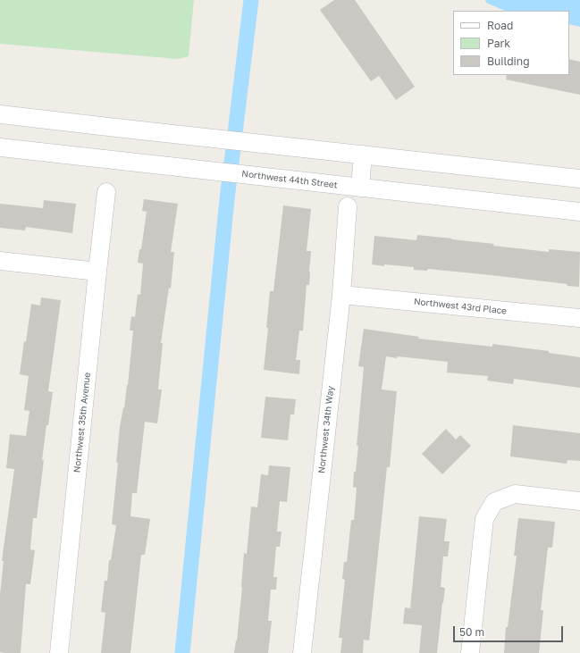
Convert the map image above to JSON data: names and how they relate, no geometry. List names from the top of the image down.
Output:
{
  "streets": {
    "street": [
      "Northwest 44th Street",
      "Northwest 43rd Place",
      "Northwest 35th Avenue",
      "Northwest 34th Way"
    ]
  },
  "crossings": [
    ["Northwest 43rd Place", "Northwest 34th Way"]
  ],
  "legend": ["Road", "Park", "Building"],
  "scale_bar": "50 m"
}
